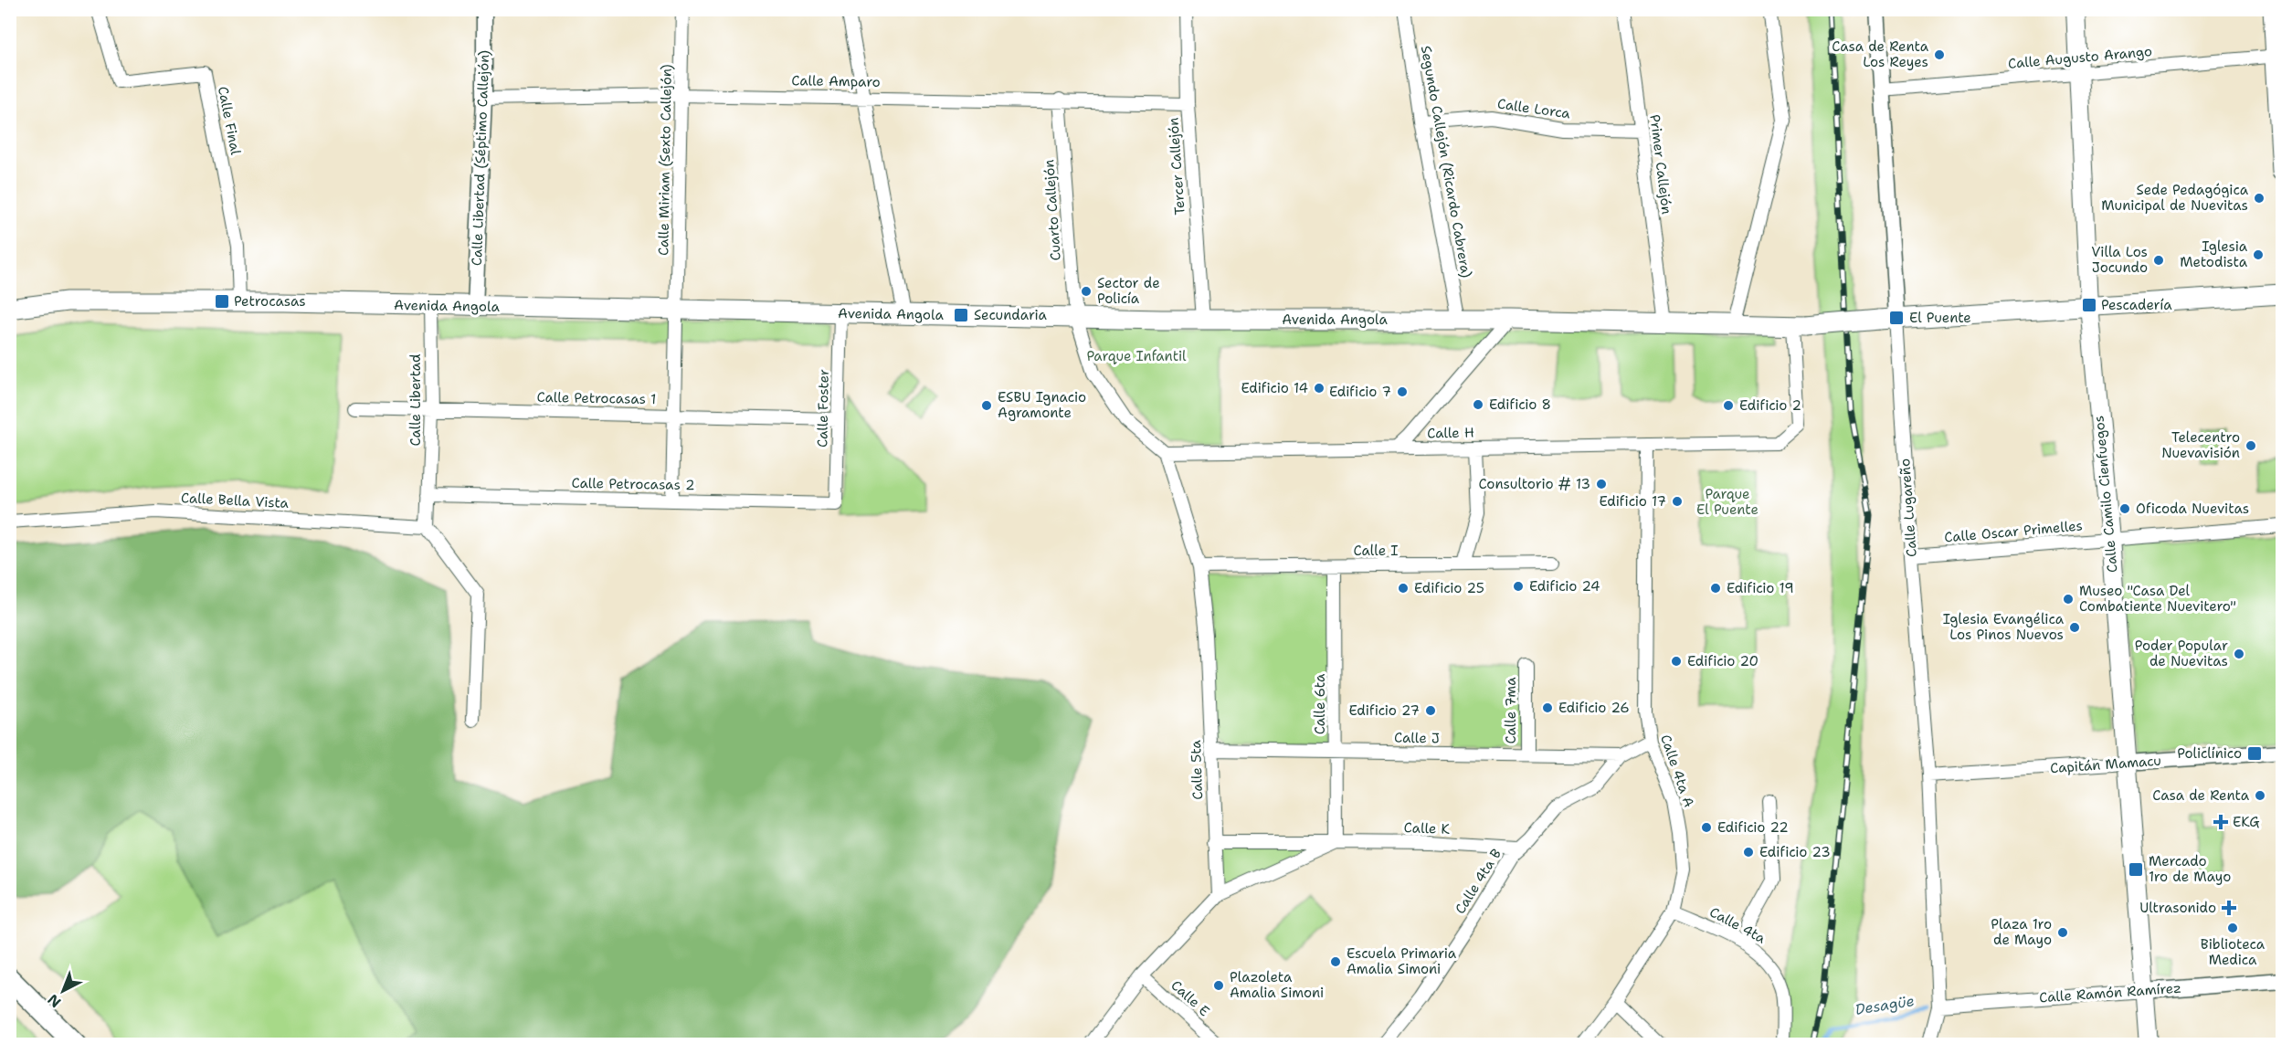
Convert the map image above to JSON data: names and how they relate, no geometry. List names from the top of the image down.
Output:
{
  "streets": {
    "main road": ["Avenida Angola", "Calle Camilo Cienfuegos"],
    "street": [
      "Calle Augusto Arango",
      "Calle Amparo",
      "Calle Lorca",
      "Calle Final",
      "Calle Libertad (Séptimo Callejón)",
      "Calle Miriam (Sexto Callejón)",
      "Segundo Callejón (Ricardo Cabrera)",
      "Primer Callejón",
      "Tercer Callejón",
      "Cuarto Callejón",
      "Calle Petrocasas 1",
      "Calle Libertad",
      "Calle Foster",
      "Calle H",
      "Calle Petrocasas 2",
      "Calle Bella Vista",
      "Calle Lugareño",
      "Calle Oscar Primelles",
      "Calle I",
      "Calle 6ta",
      "Calle 7ma",
      "Calle J",
      "Capitán Mamacu",
      "Calle 5ta",
      "Calle 4ta A",
      "Calle K",
      "Calle 4ta B",
      "Calle 4ta",
      "Calle Ramón Ramírez",
      "Calle E"
    ]
  },
  "crossings": [
    ["Calle Augusto Arango", "Calle Camilo Cienfuegos"],
    ["Calle Augusto Arango", "Calle Lugareño"],
    ["Calle Amparo", "Calle Libertad (Séptimo Callejón)"],
    ["Calle Amparo", "Calle Miriam (Sexto Callejón)"],
    ["Calle Amparo", "Tercer Callejón"],
    ["Calle Amparo", "Cuarto Callejón"],
    ["Calle Lorca", "Segundo Callejón (Ricardo Cabrera)"],
    ["Calle Lorca", "Primer Callejón"],
    ["Calle Final", "Avenida Angola"],
    ["Calle Libertad (Séptimo Callejón)", "Avenida Angola"],
    ["Calle Miriam (Sexto Callejón)", "Avenida Angola"],
    ["Calle Miriam (Sexto Callejón)", "Calle Petrocasas 1"],
    ["Calle Miriam (Sexto Callejón)", "Calle Petrocasas 2"],
    ["Segundo Callejón (Ricardo Cabrera)", "Avenida Angola"],
    ["Primer Callejón", "Avenida Angola"],
    ["Tercer Callejón", "Avenida Angola"],
    ["Cuarto Callejón", "Avenida Angola"],
    ["Avenida Angola", "Calle Libertad"],
    ["Avenida Angola", "Calle Foster"],
    ["Avenida Angola", "Calle H"],
    ["Calle Petrocasas 1", "Calle Libertad"],
    ["Calle Petrocasas 1", "Calle Foster"],
    ["Calle Libertad", "Calle Petrocasas 2"],
    ["Calle Foster", "Calle Petrocasas 2"],
    ["Calle H", "Calle 5ta"],
    ["Calle H", "Calle 4ta A"],
    ["Calle Camilo Cienfuegos", "Calle Oscar Primelles"],
    ["Calle Camilo Cienfuegos", "Capitán Mamacu"],
    ["Calle Camilo Cienfuegos", "Calle Ramón Ramírez"],
    ["Calle Lugareño", "Calle Oscar Primelles"],
    ["Calle Lugareño", "Capitán Mamacu"],
    ["Calle Lugareño", "Calle Ramón Ramírez"],
    ["Calle I", "Calle 6ta"],
    ["Calle I", "Calle 5ta"],
    ["Calle 6ta", "Calle J"],
    ["Calle 6ta", "Calle K"],
    ["Calle 7ma", "Calle J"],
    ["Calle J", "Calle 5ta"],
    ["Calle J", "Calle 4ta B"],
    ["Calle 5ta", "Calle K"],
    ["Calle 4ta A", "Calle 4ta B"],
    ["Calle 4ta A", "Calle 4ta"],
    ["Calle K", "Calle 4ta B"]
  ],
  "water": ["Desagüe"],
  "parks": ["Parque Infantil", "Parque El Puente"],
  "places": {
    "other": [
      "Casa de Renta Los Reyes",
      "Sede Pedagógica Municipal de Nuevitas",
      "Iglesia Metodista",
      "Villa Los Jocundo",
      "Sector de Policía",
      "Edificio 14",
      "Edificio 7",
      "Edificio 8",
      "ESBU Ignacio Agramonte",
      "Edificio 2",
      "Telecentro Nuevavisión",
      "Consultorio # 13",
      "Edificio 17",
      "Oficoda Nuevitas",
      "Edificio 24",
      "Edificio 25",
      "Edificio 19",
      "Museo \"Casa Del Combatiente Nuevitero\"",
      "Iglesia Evangélica Los Pinos Nuevos",
      "Poder Popular de Nuevitas",
      "Edificio 20",
      "Edificio 26",
      "Edificio 27",
      "Casa de Renta",
      "Edificio 22",
      "Edificio 23",
      "Biblioteca Medica",
      "Plaza 1ro de Mayo",
      "Escuela Primaria Amalia Simoni",
      "Plazoleta Amalia Simoni"
    ],
    "transit": [
      "Petrocasas",
      "Pescadería",
      "Secundaria",
      "El Puente",
      "Policlínico",
      "Mercado 1ro de Mayo"
    ],
    "health": ["EKG", "Ultrasonido"]
  },
  "north": "bottom left"
}
